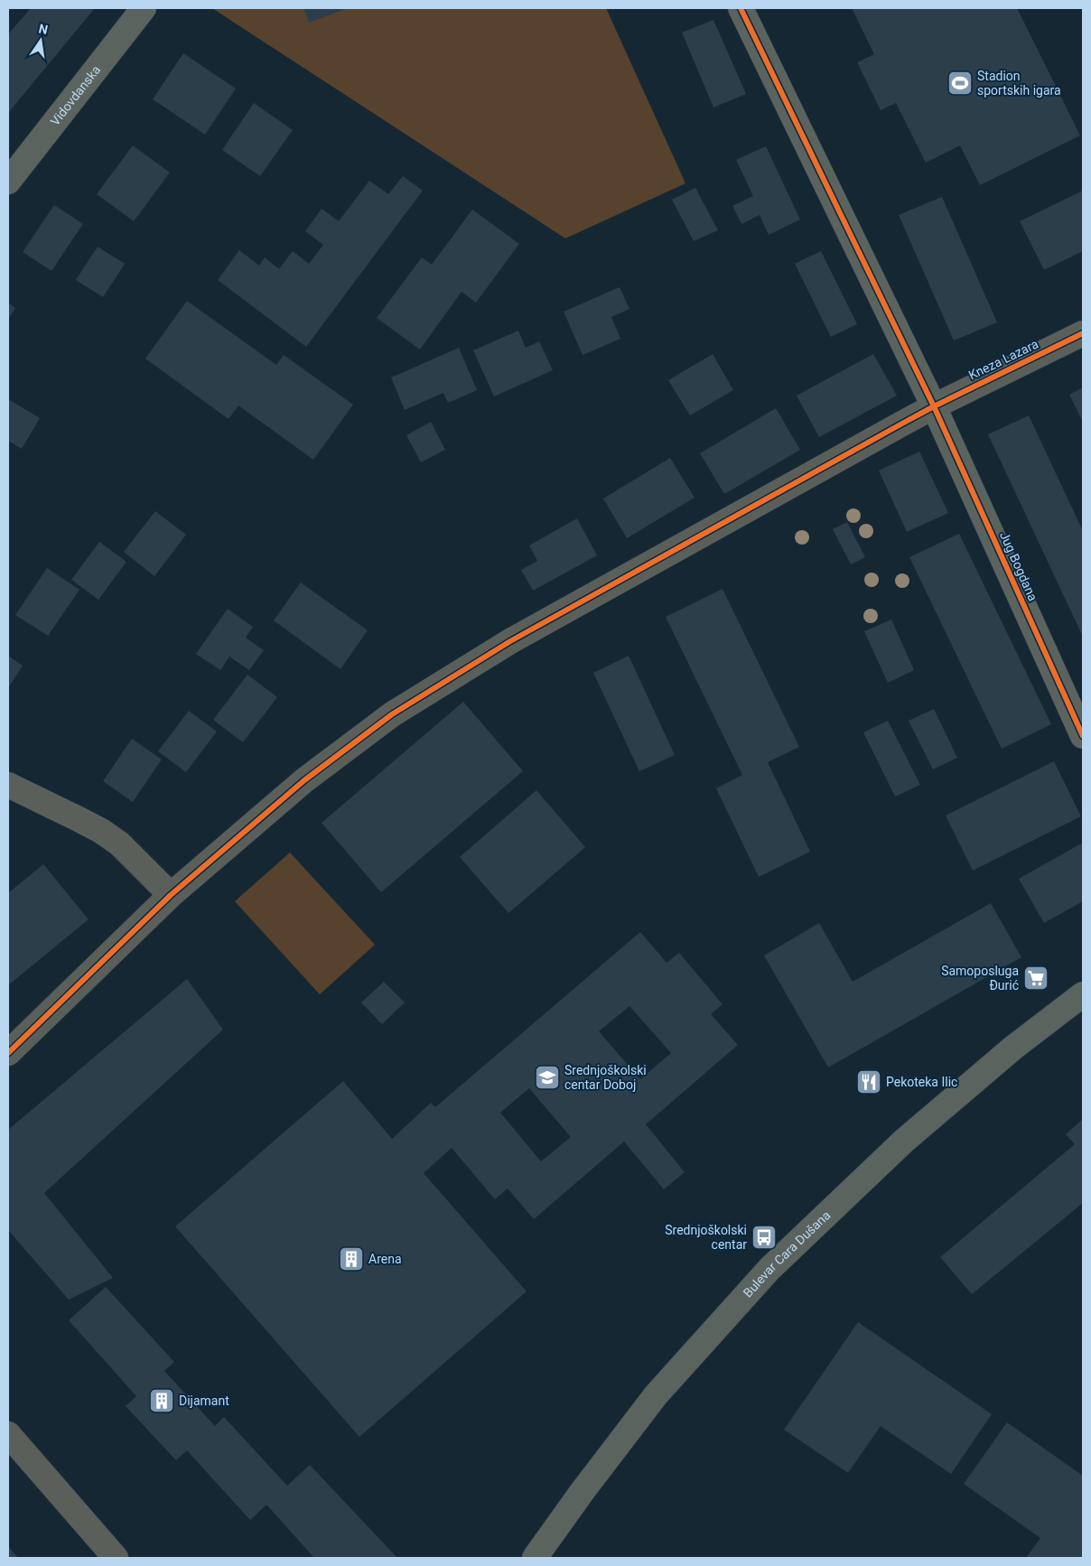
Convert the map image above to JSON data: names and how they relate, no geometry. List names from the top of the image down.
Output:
{
  "streets": {
    "street": [
      "Vidovdanska",
      "Kneza Lazara",
      "Jug Bogdana",
      "Bulevar Cara Dušana"
    ]
  },
  "crossings": [
    ["Kneza Lazara", "Jug Bogdana"]
  ],
  "places": {
    "sports": ["Stadion sportskih igara"],
    "supermarket": ["Samoposluga Đurić"],
    "school or university": ["Srednjoškolski centar Doboj"],
    "restaurant": ["Pekoteka Ilic"],
    "bus stop": ["Srednjoškolski centar"],
    "building": ["Arena", "Dijamant"]
  },
  "north": "top"
}
